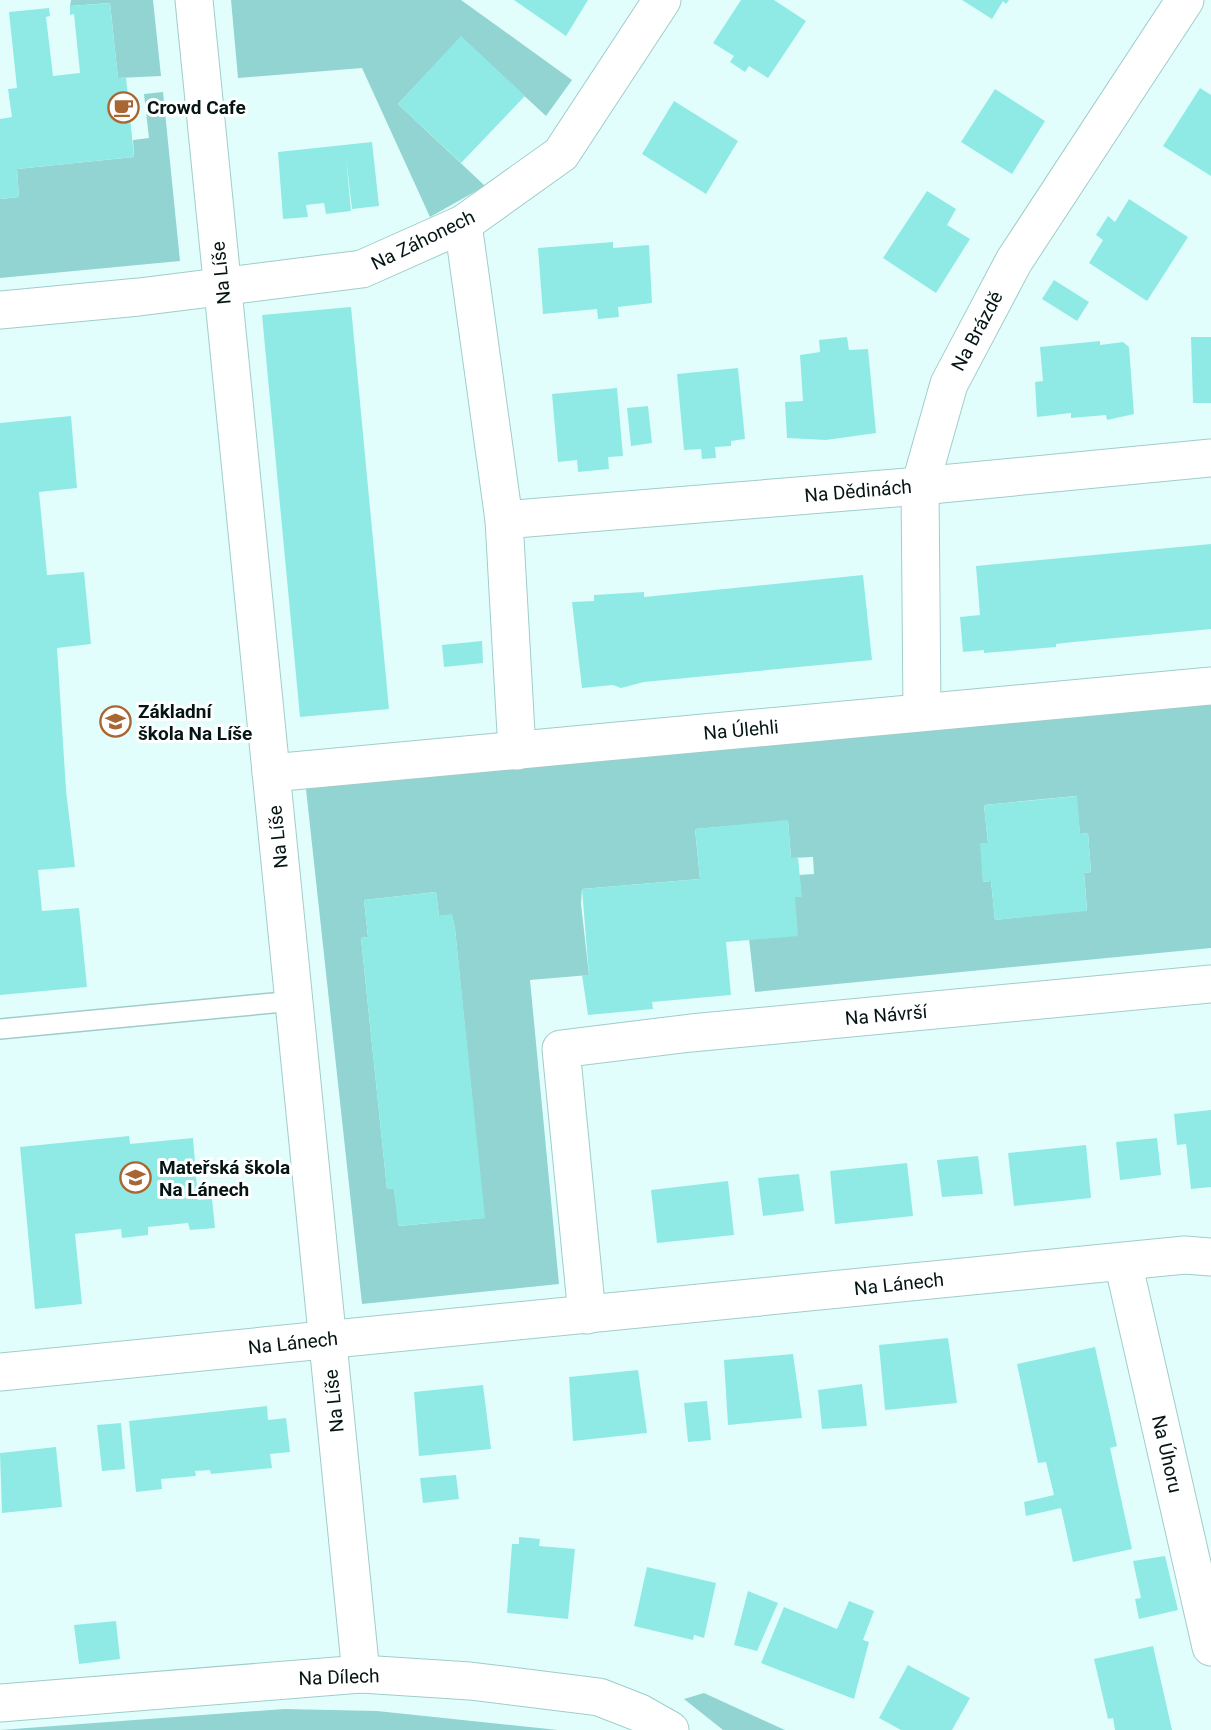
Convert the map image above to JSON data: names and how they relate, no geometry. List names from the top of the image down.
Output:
{
  "streets": {
    "street": [
      "Na Záhonech",
      "Na Líše",
      "Na Brázdě",
      "Na Dědinách",
      "Na Úlehli",
      "Na Návrší",
      "Na Lánech",
      "Na Úhoru",
      "Na Dílech"
    ]
  },
  "crossings": [
    ["Na Záhonech", "Na Líše"],
    ["Na Líše", "Na Úlehli"],
    ["Na Líše", "Na Lánech"],
    ["Na Líše", "Na Dílech"],
    ["Na Brázdě", "Na Dědinách"],
    ["Na Brázdě", "Na Úlehli"],
    ["Na Návrší", "Na Lánech"],
    ["Na Lánech", "Na Úhoru"]
  ],
  "places": {
    "cafe": ["Crowd Cafe"],
    "school or university": ["Základní škola Na Líše", "Mateřská škola Na Lánech"]
  }
}
